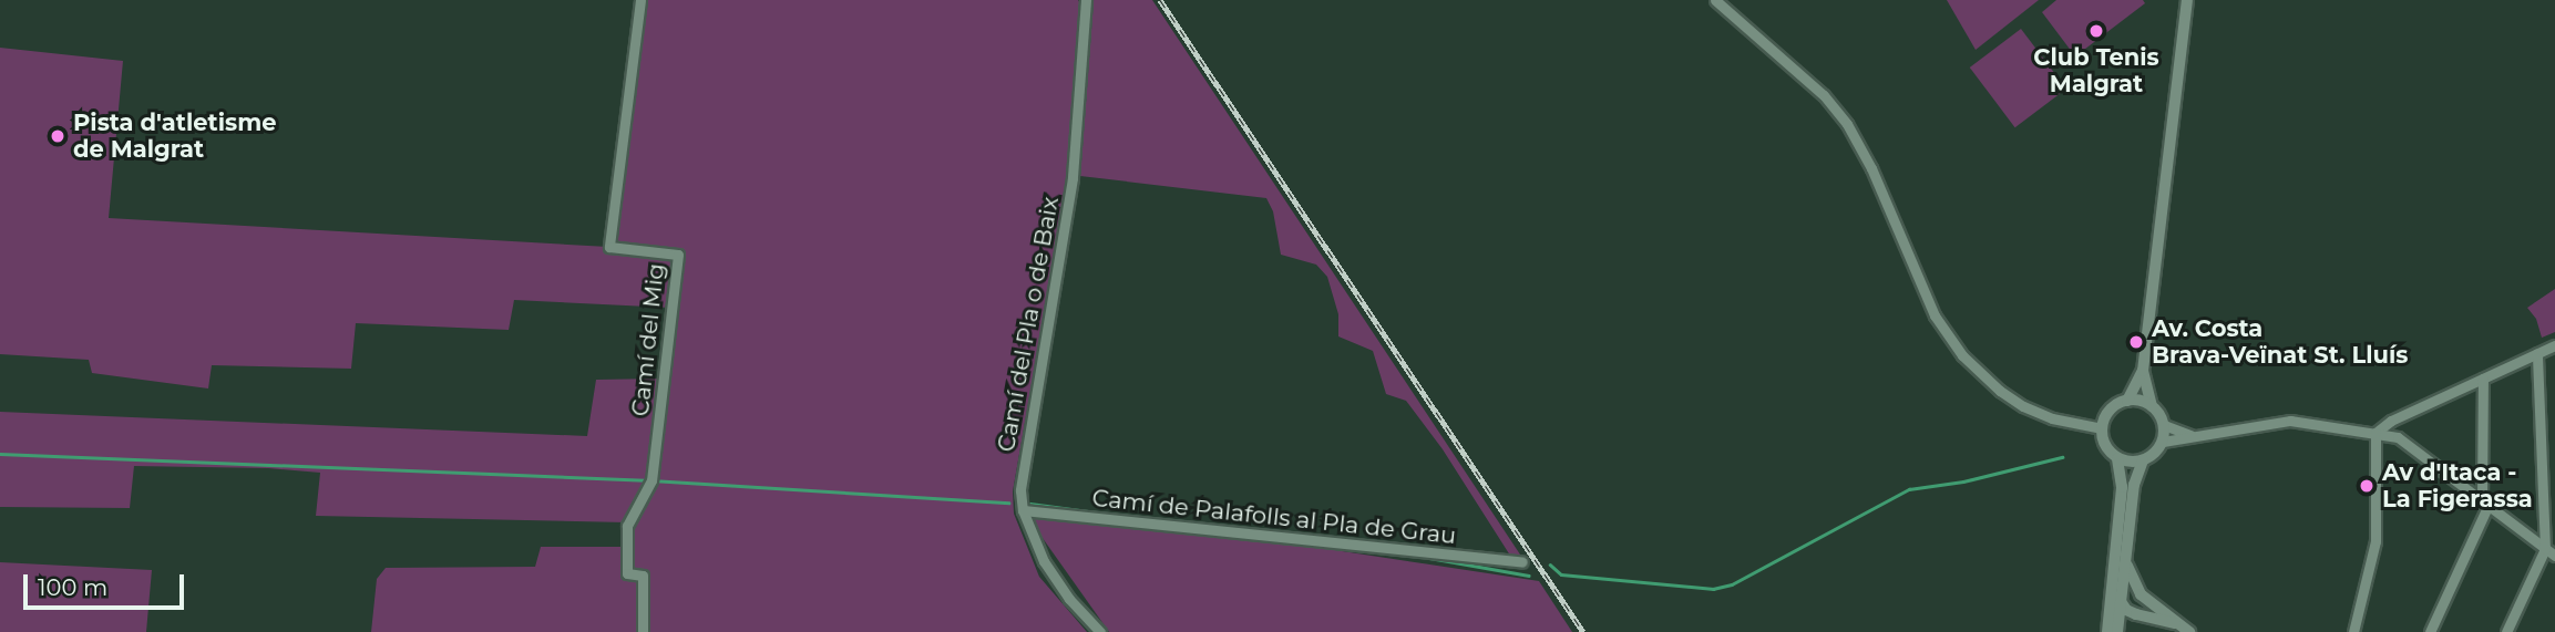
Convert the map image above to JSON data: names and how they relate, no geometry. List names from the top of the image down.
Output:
{
  "streets": {
    "street": ["Camí del Pla o de Baix", "Camí del Mig", "Camí de Palafolls al Pla de Grau"]
  },
  "crossings": [
    ["Camí del Pla o de Baix", "Camí de Palafolls al Pla de Grau"]
  ],
  "places": [
    "Club Tenis Malgrat",
    "Pista d'atletisme de Malgrat",
    "Av. Costa Brava-Veïnat St. Lluís",
    "Av d'Itaca - La Figerassa"
  ],
  "scale_bar": "100 m"
}
